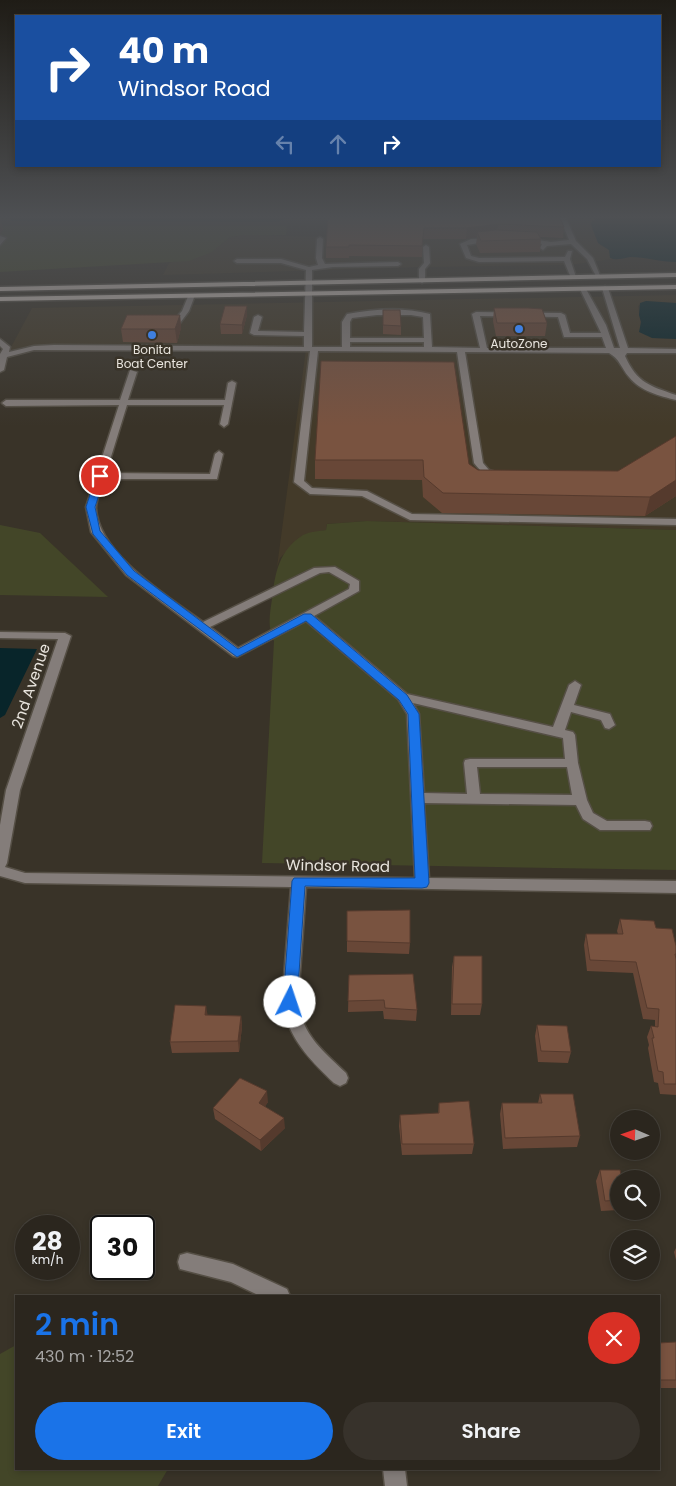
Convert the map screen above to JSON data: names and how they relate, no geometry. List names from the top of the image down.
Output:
{
  "streets": {
    "street": ["2nd Avenue", "Windsor Road"]
  },
  "places": ["AutoZone", "Bonita Boat Center"],
  "north": "left",
  "page": {
    "turn": ["40 m", "Windsor Road"],
    "speed": "28 km/h",
    "limit": "30",
    "heading": ["2 min", "430 m · 12:52"],
    "buttons": ["Exit", "Share"]
  }
}
